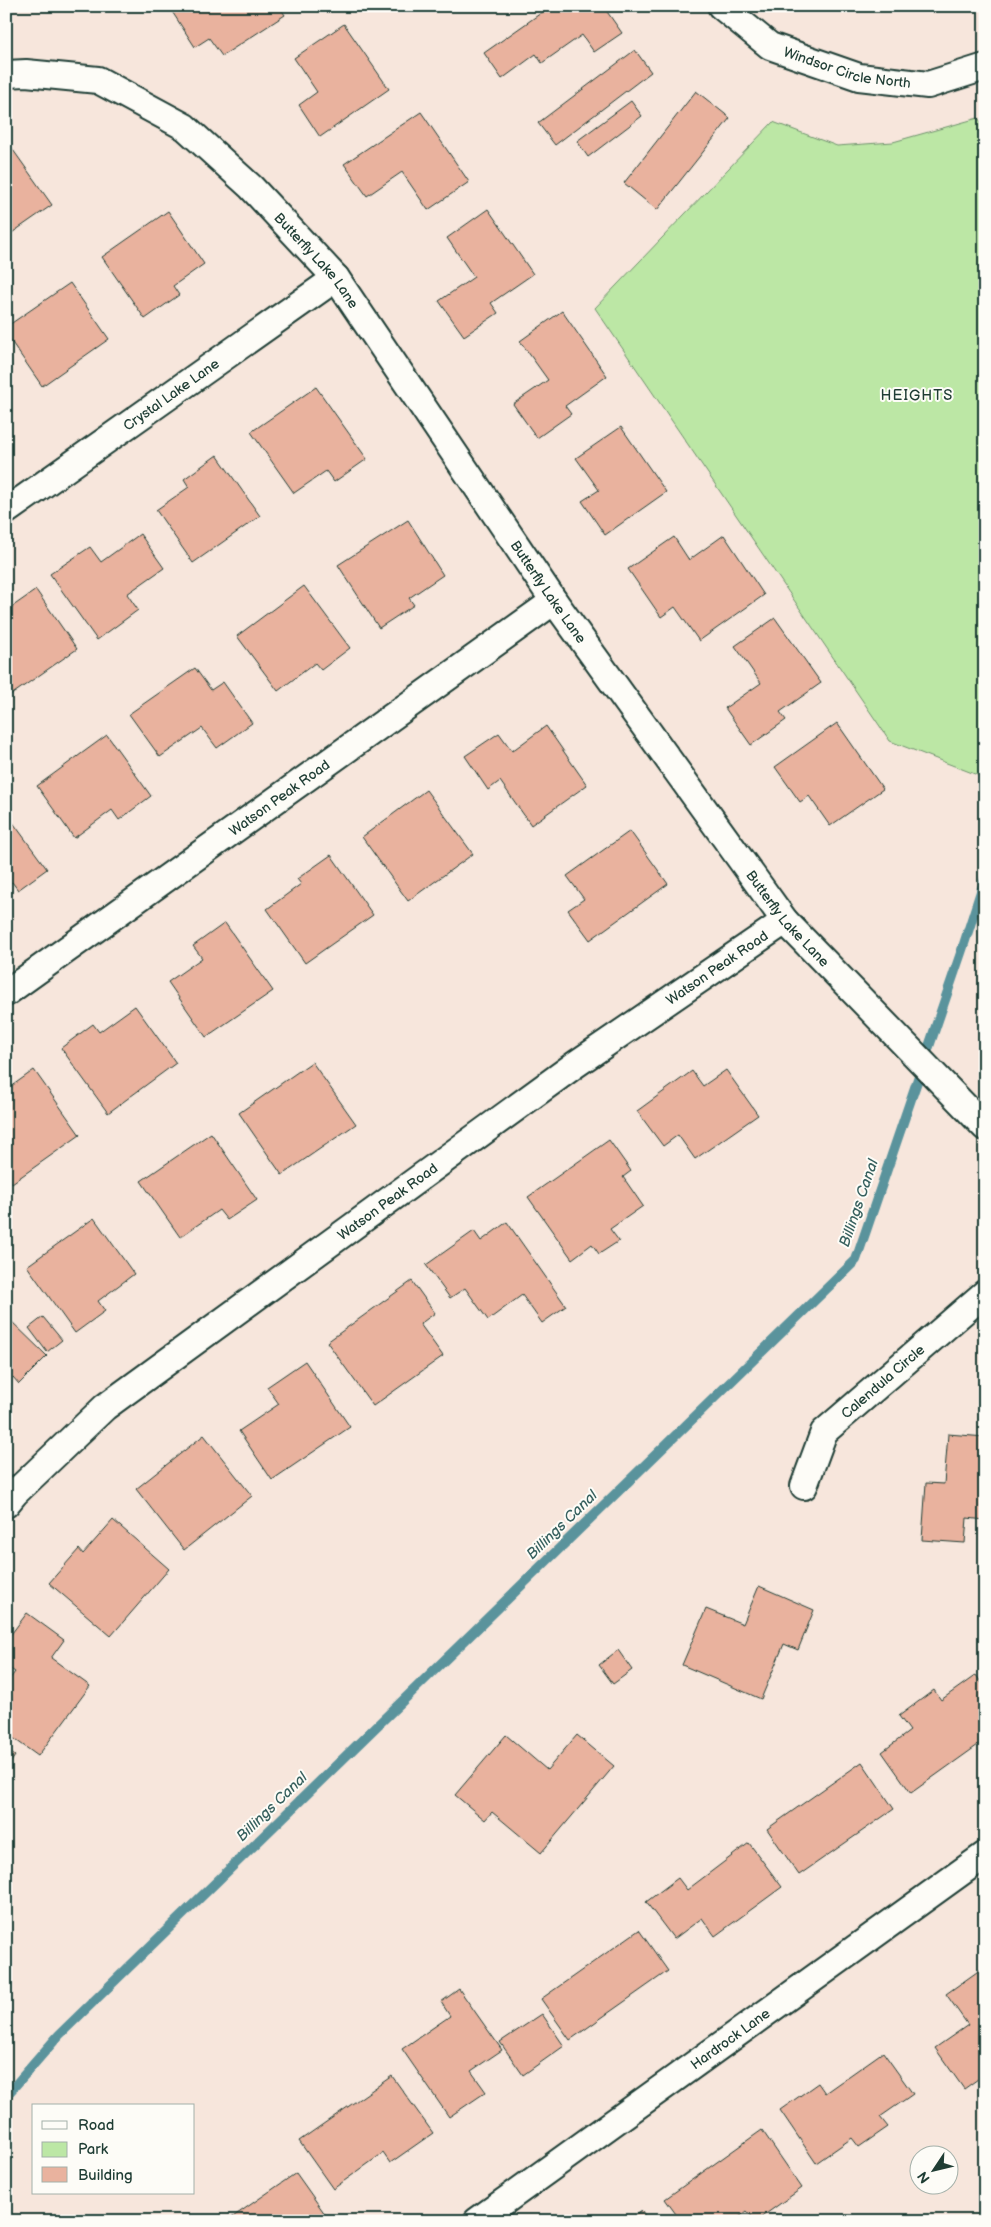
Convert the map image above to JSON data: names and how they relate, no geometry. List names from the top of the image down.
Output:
{
  "streets": {
    "street": [
      "Windsor Circle North",
      "Butterfly Lake Lane",
      "Crystal Lake Lane",
      "Watson Peak Road",
      "Calendula Circle",
      "Hardrock Lane"
    ]
  },
  "crossings": [
    ["Butterfly Lake Lane", "Crystal Lake Lane"],
    ["Butterfly Lake Lane", "Watson Peak Road"]
  ],
  "districts": ["HEIGHTS"],
  "water": ["Billings Canal"],
  "legend": ["Road", "Park", "Building"],
  "north": "bottom left"
}
